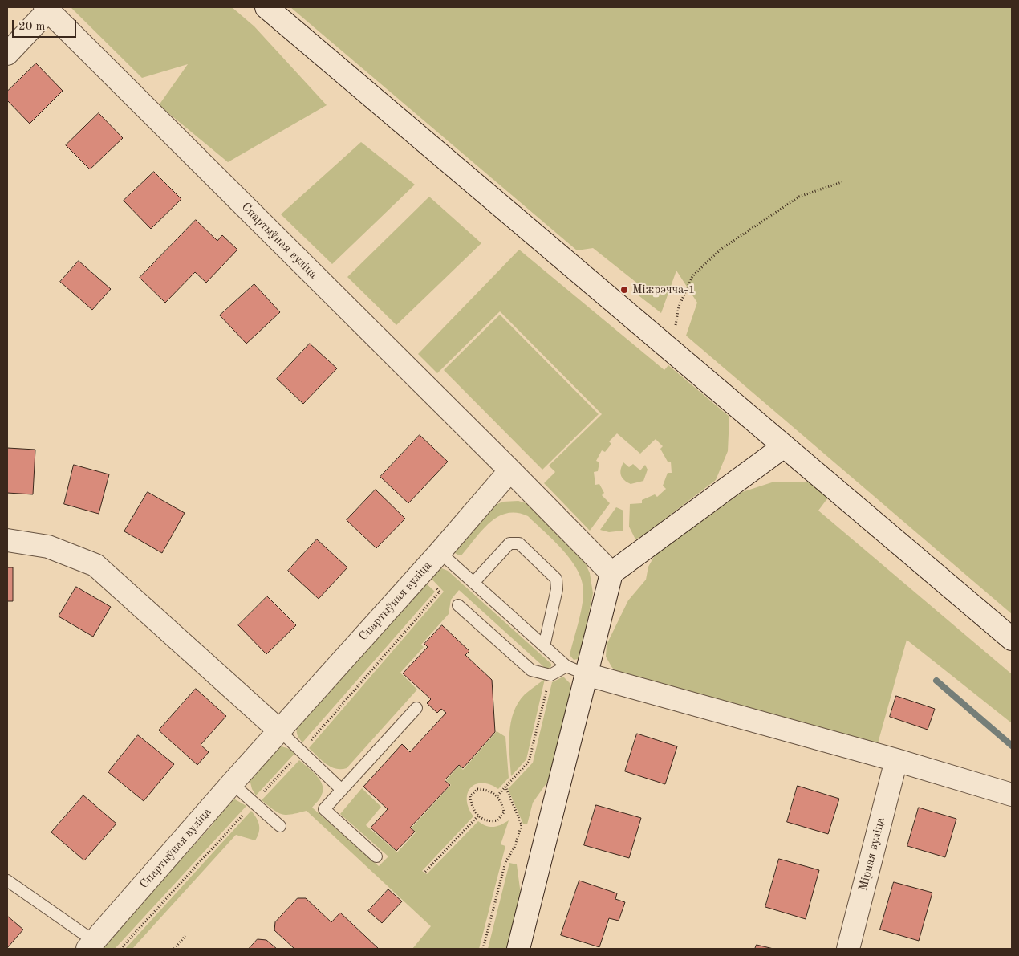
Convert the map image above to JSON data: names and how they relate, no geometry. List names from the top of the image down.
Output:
{
  "streets": {
    "street": ["Спартыўная вуліца", "Мірная вуліца"]
  },
  "places": ["Міжрэчча-1"],
  "scale_bar": "20 m"
}
